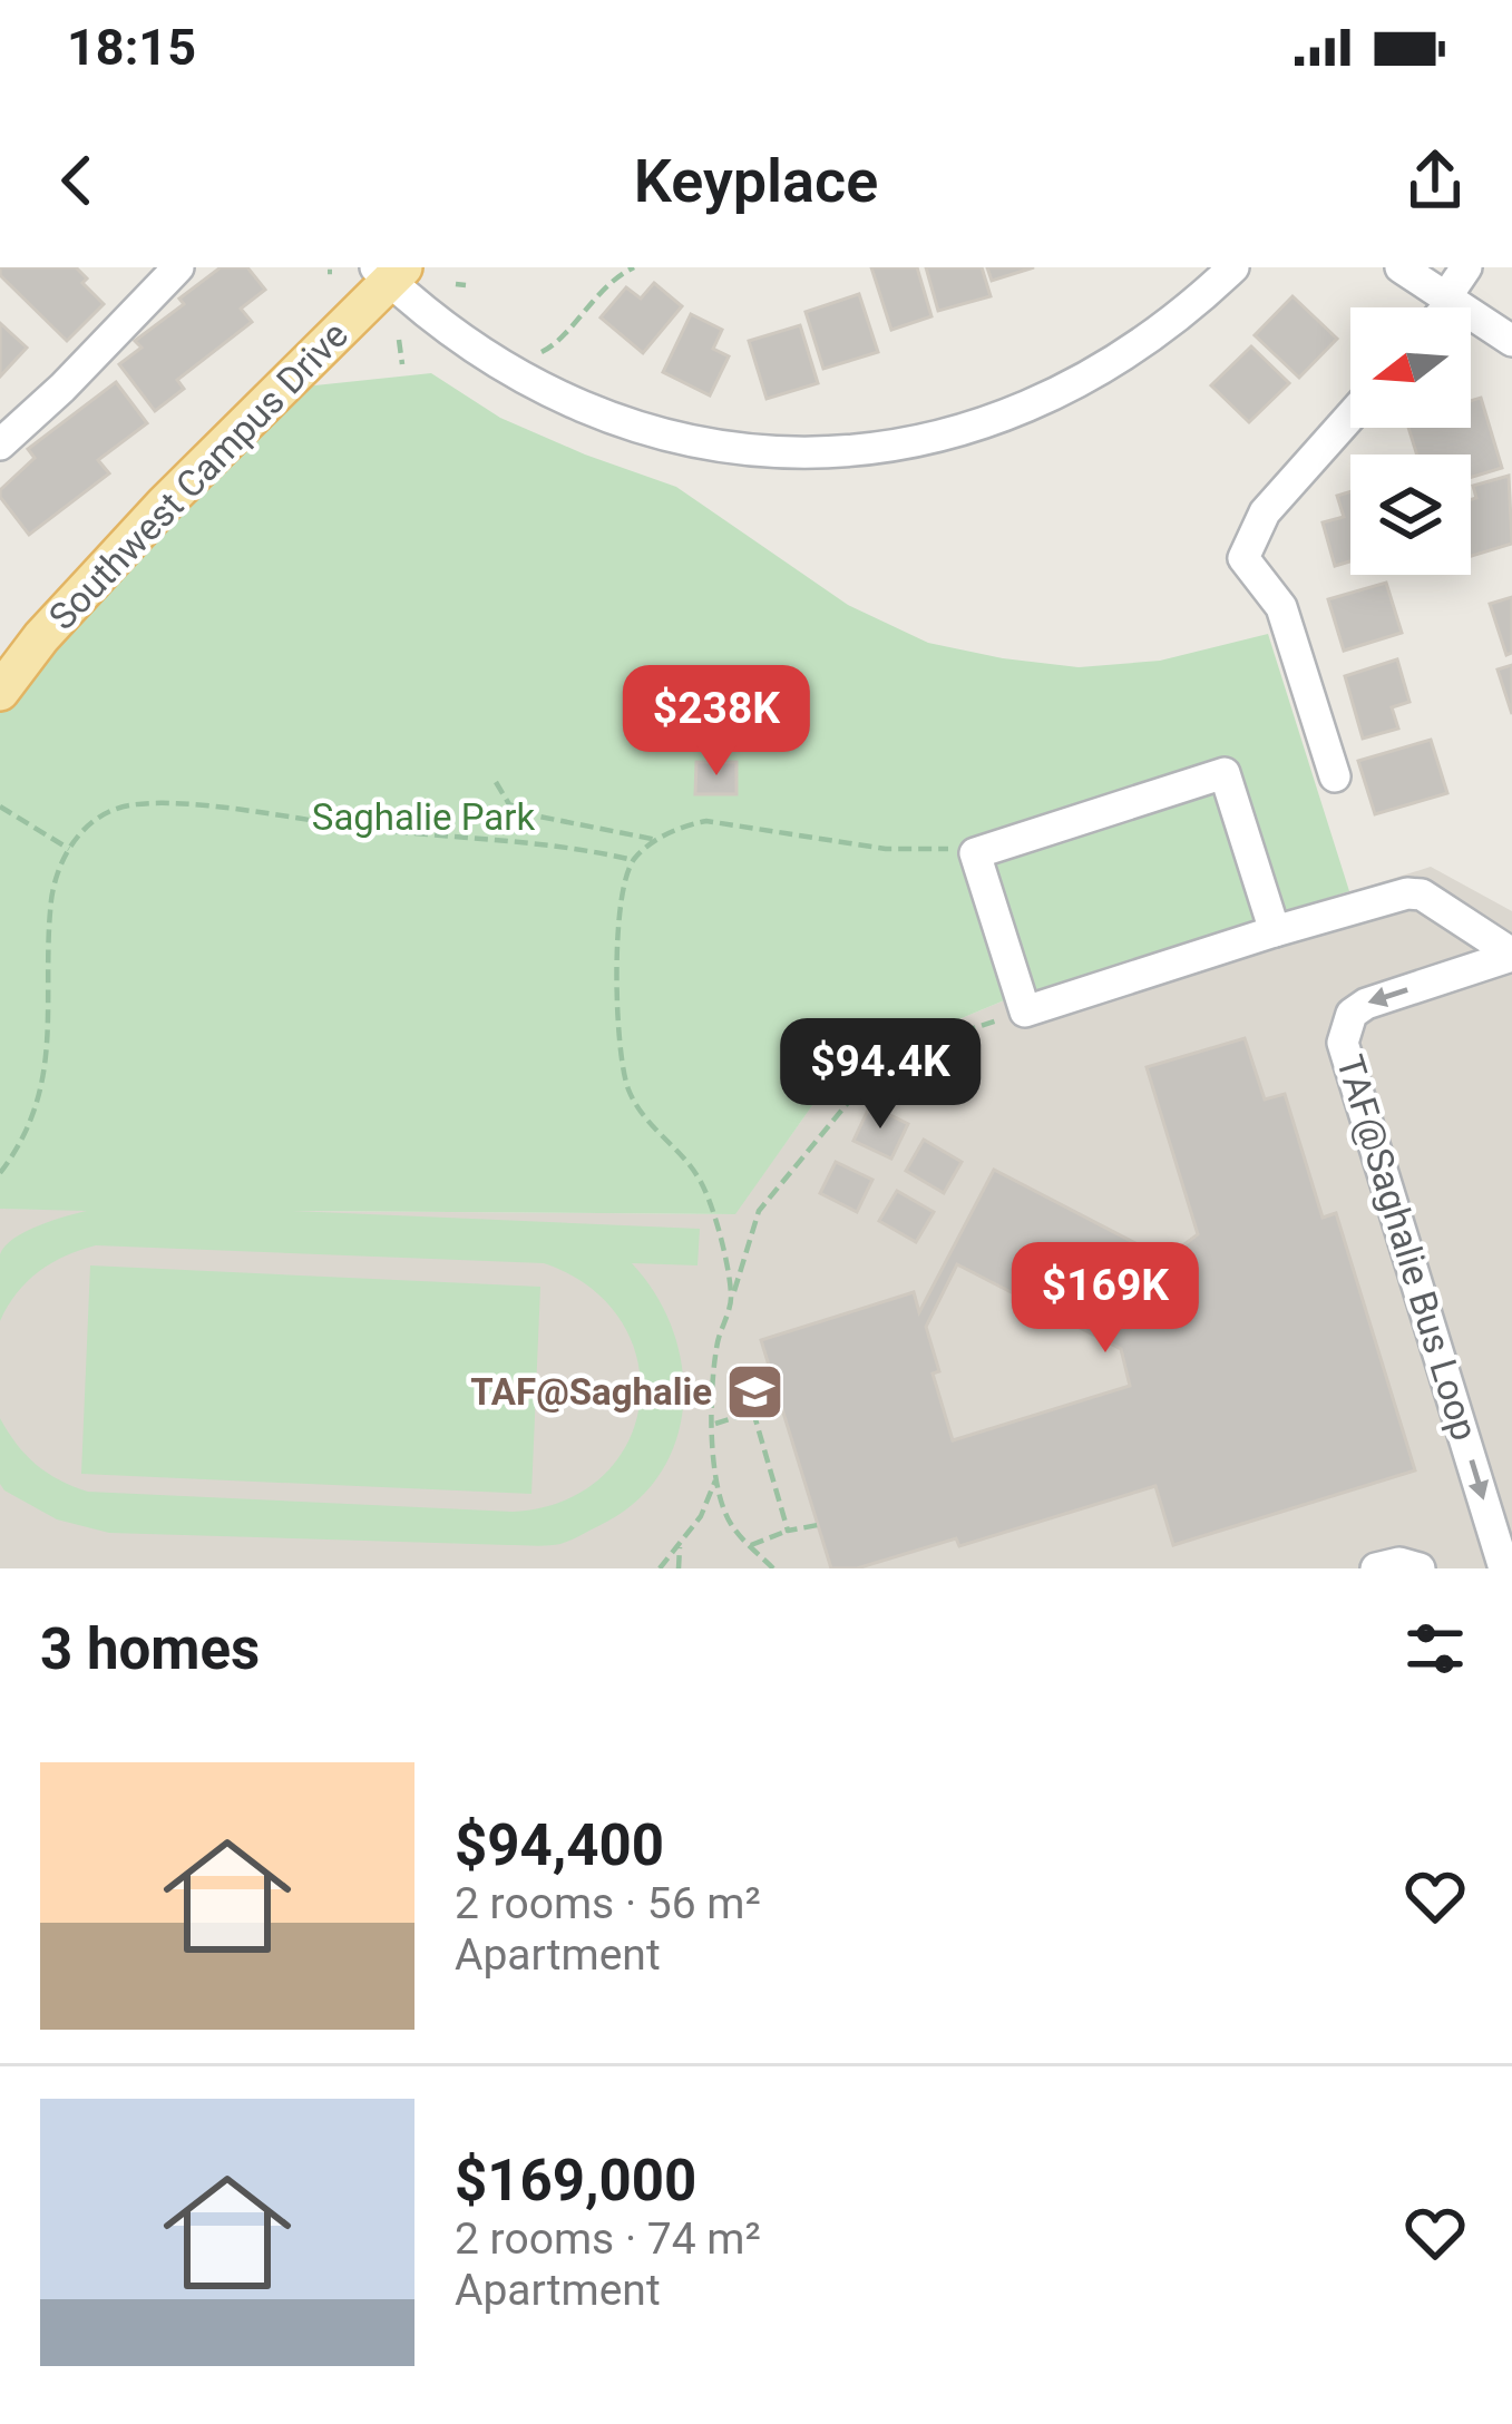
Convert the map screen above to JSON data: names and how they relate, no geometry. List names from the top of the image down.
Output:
{
  "streets": {
    "main road": ["Southwest Campus Drive"],
    "street": ["TAF@Saghalie Bus Loop"]
  },
  "one_way": ["TAF@Saghalie Bus Loop"],
  "parks": ["Saghalie Park"],
  "places": {
    "school or university": ["TAF@Saghalie"]
  },
  "north": "left",
  "page": {
    "status": "18:15",
    "header": "Keyplace",
    "price": ["$238K", "$94.4K", "$169K"],
    "heading": "3 homes",
    "list": [
      {
        "name": "$94,400",
        "note": "2 rooms · 56 m² · Apartment"
      },
      {
        "name": "$169,000",
        "note": "2 rooms · 74 m² · Apartment"
      }
    ]
  }
}
